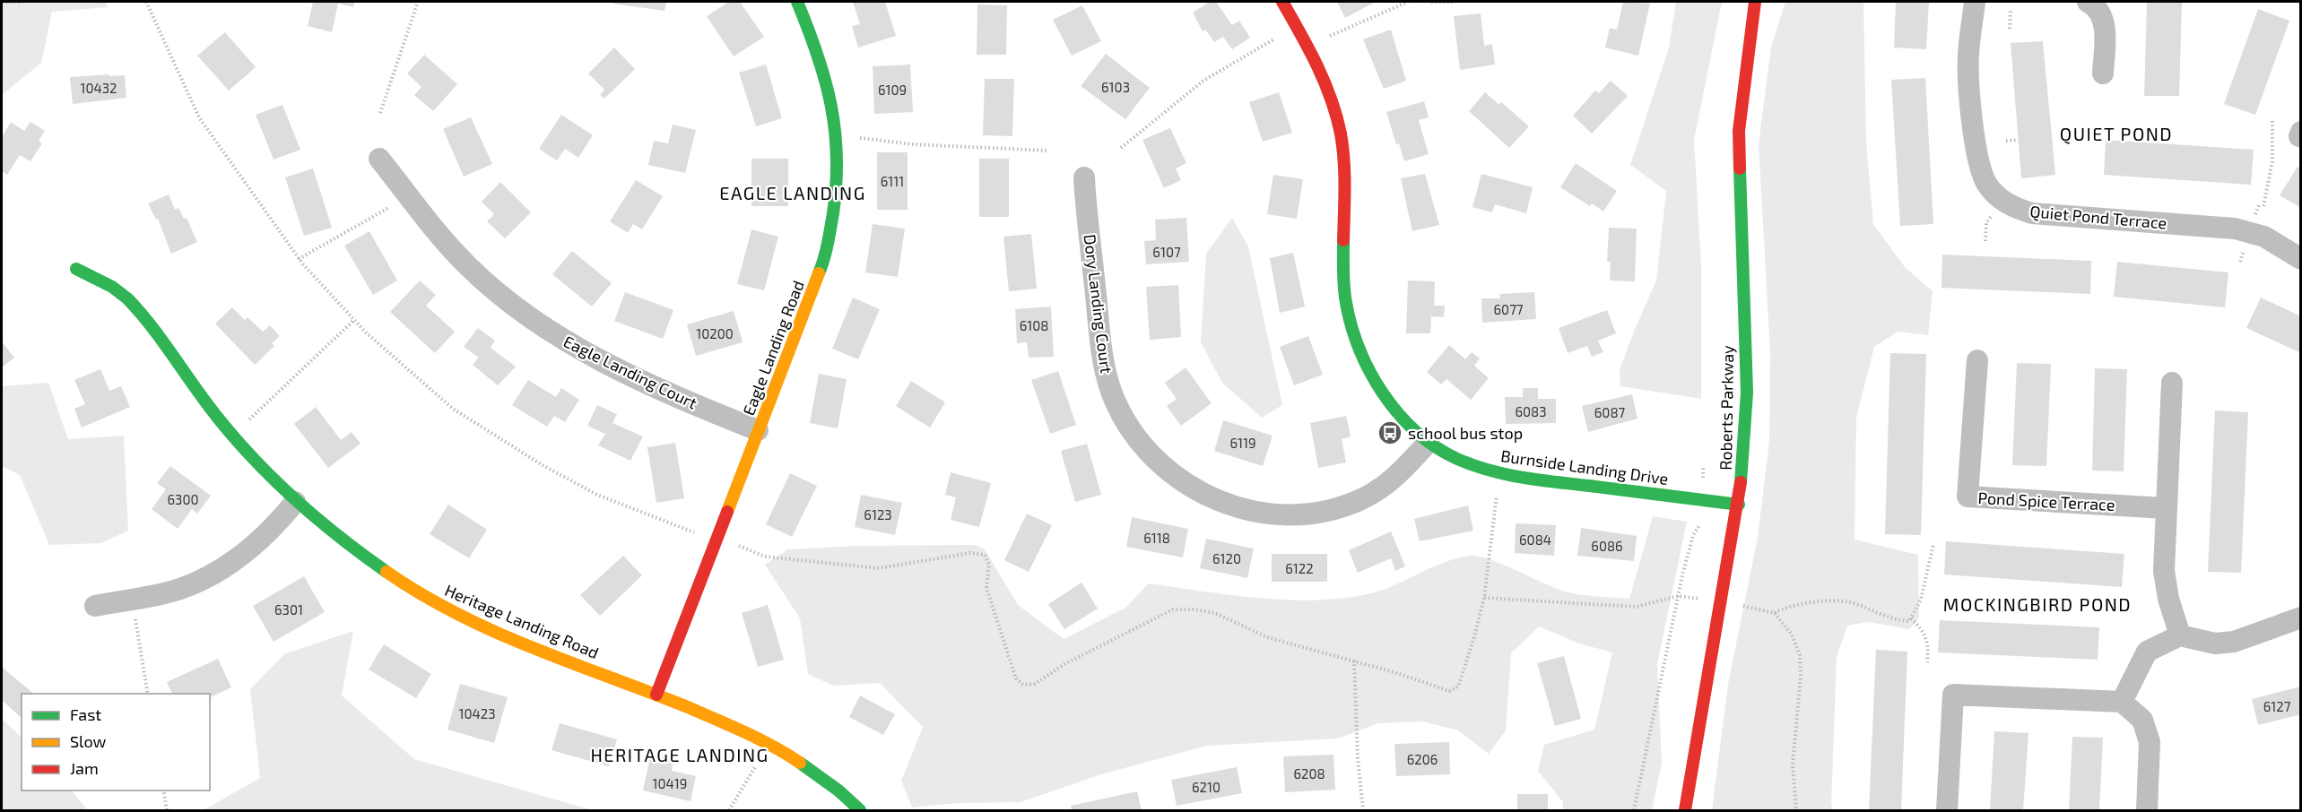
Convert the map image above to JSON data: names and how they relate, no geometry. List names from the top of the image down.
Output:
{
  "streets": {
    "street": [
      "Quiet Pond Terrace",
      "Dory Landing Court",
      "Eagle Landing Road",
      "Eagle Landing Court",
      "Roberts Parkway",
      "Burnside Landing Drive",
      "Pond Spice Terrace",
      "Heritage Landing Road"
    ]
  },
  "crossings": [
    ["Dory Landing Court", "Burnside Landing Drive"],
    ["Eagle Landing Road", "Eagle Landing Court"],
    ["Eagle Landing Road", "Heritage Landing Road"],
    ["Roberts Parkway", "Burnside Landing Drive"]
  ],
  "districts": [
    "QUIET POND",
    "EAGLE LANDING",
    "MOCKINGBIRD POND",
    "HERITAGE LANDING"
  ],
  "places": {
    "bus stop": ["school bus stop"]
  },
  "house_numbers": [
    "6103",
    "10432",
    "6109",
    "6111",
    "6107",
    "6077",
    "6108",
    "10200",
    "6083",
    "6087",
    "6119",
    "6300",
    "6123",
    "6118",
    "6084",
    "6086",
    "6120",
    "6122",
    "6301",
    "6127",
    "10423",
    "6206",
    "6208",
    "10419",
    "6210"
  ],
  "legend": ["Fast", "Slow", "Jam"]
}
